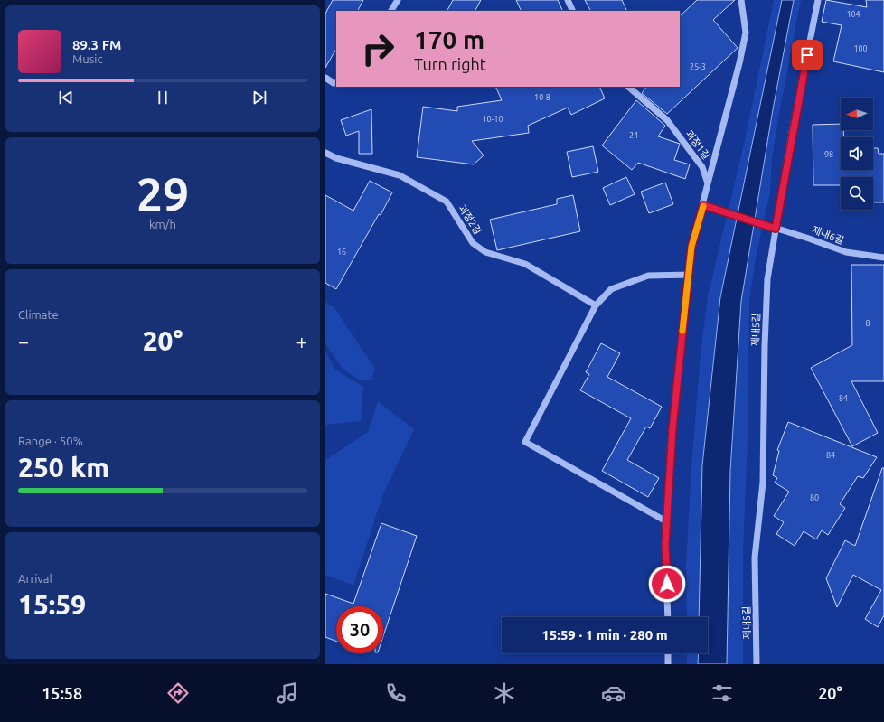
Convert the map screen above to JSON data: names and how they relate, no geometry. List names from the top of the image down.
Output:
{
  "streets": {
    "street": [
      "괴정1길",
      "괴정2길",
      "제내6길",
      "제내5길"
    ]
  },
  "crossings": [
    ["제내6길", "제내5길"]
  ],
  "house_numbers": [
    "104",
    "100",
    "25-3",
    "10-8",
    "10-10",
    "24",
    "98",
    "16",
    "8",
    "84",
    "84",
    "80"
  ],
  "north": "left",
  "page": {
    "turn": ["170 m", "Turn right"],
    "song": ["89.3 FM", "Music"],
    "tile": [
      ["29", "km/h"],
      "Climate",
      ["Range · 50%", "250 km"],
      ["Arrival", "15:59"]
    ],
    "heat": ["−", "20°", "+"],
    "limit": "30",
    "trip": "15:59 · 1 min · 280 m",
    "tabs": ["15:58", "20°"]
  }
}
